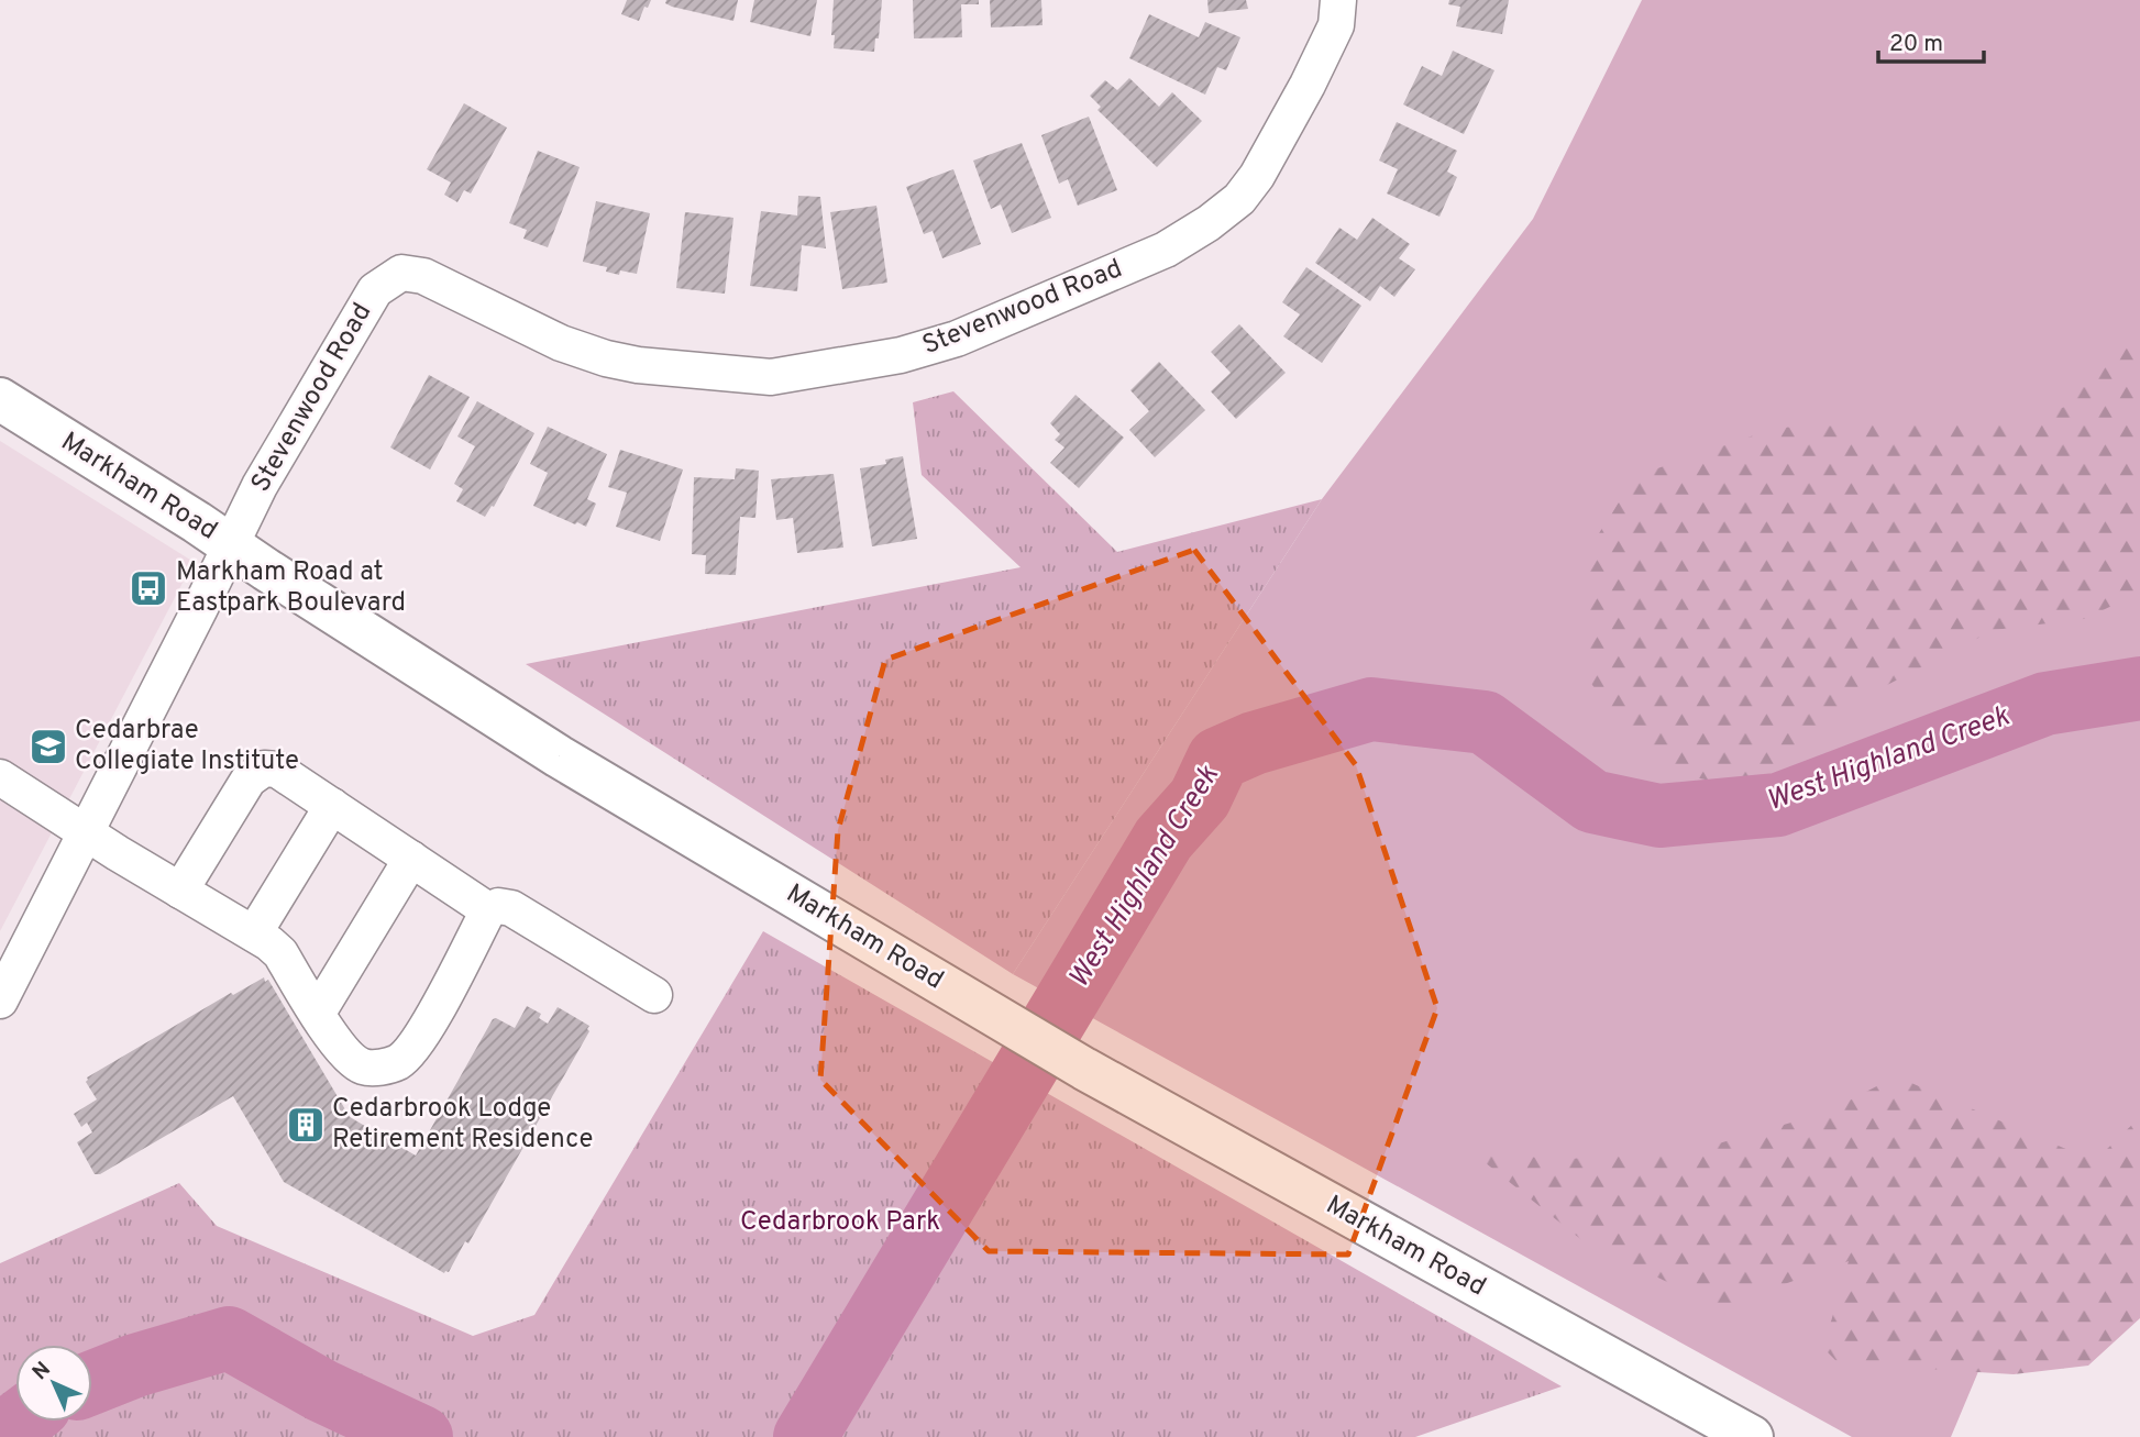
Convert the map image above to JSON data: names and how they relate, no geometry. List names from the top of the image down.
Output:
{
  "streets": {
    "main road": ["Markham Road"],
    "street": ["Stevenwood Road"]
  },
  "crossings": [
    ["Stevenwood Road", "Markham Road"]
  ],
  "water": ["West Highland Creek"],
  "parks": ["Cedarbrook Park"],
  "places": {
    "bus stop": ["Markham Road at Eastpark Boulevard"],
    "school or university": ["Cedarbrae Collegiate Institute"],
    "building": ["Cedarbrook Lodge Retirement Residence"]
  },
  "scale_bar": "20 m",
  "north": "top left"
}
